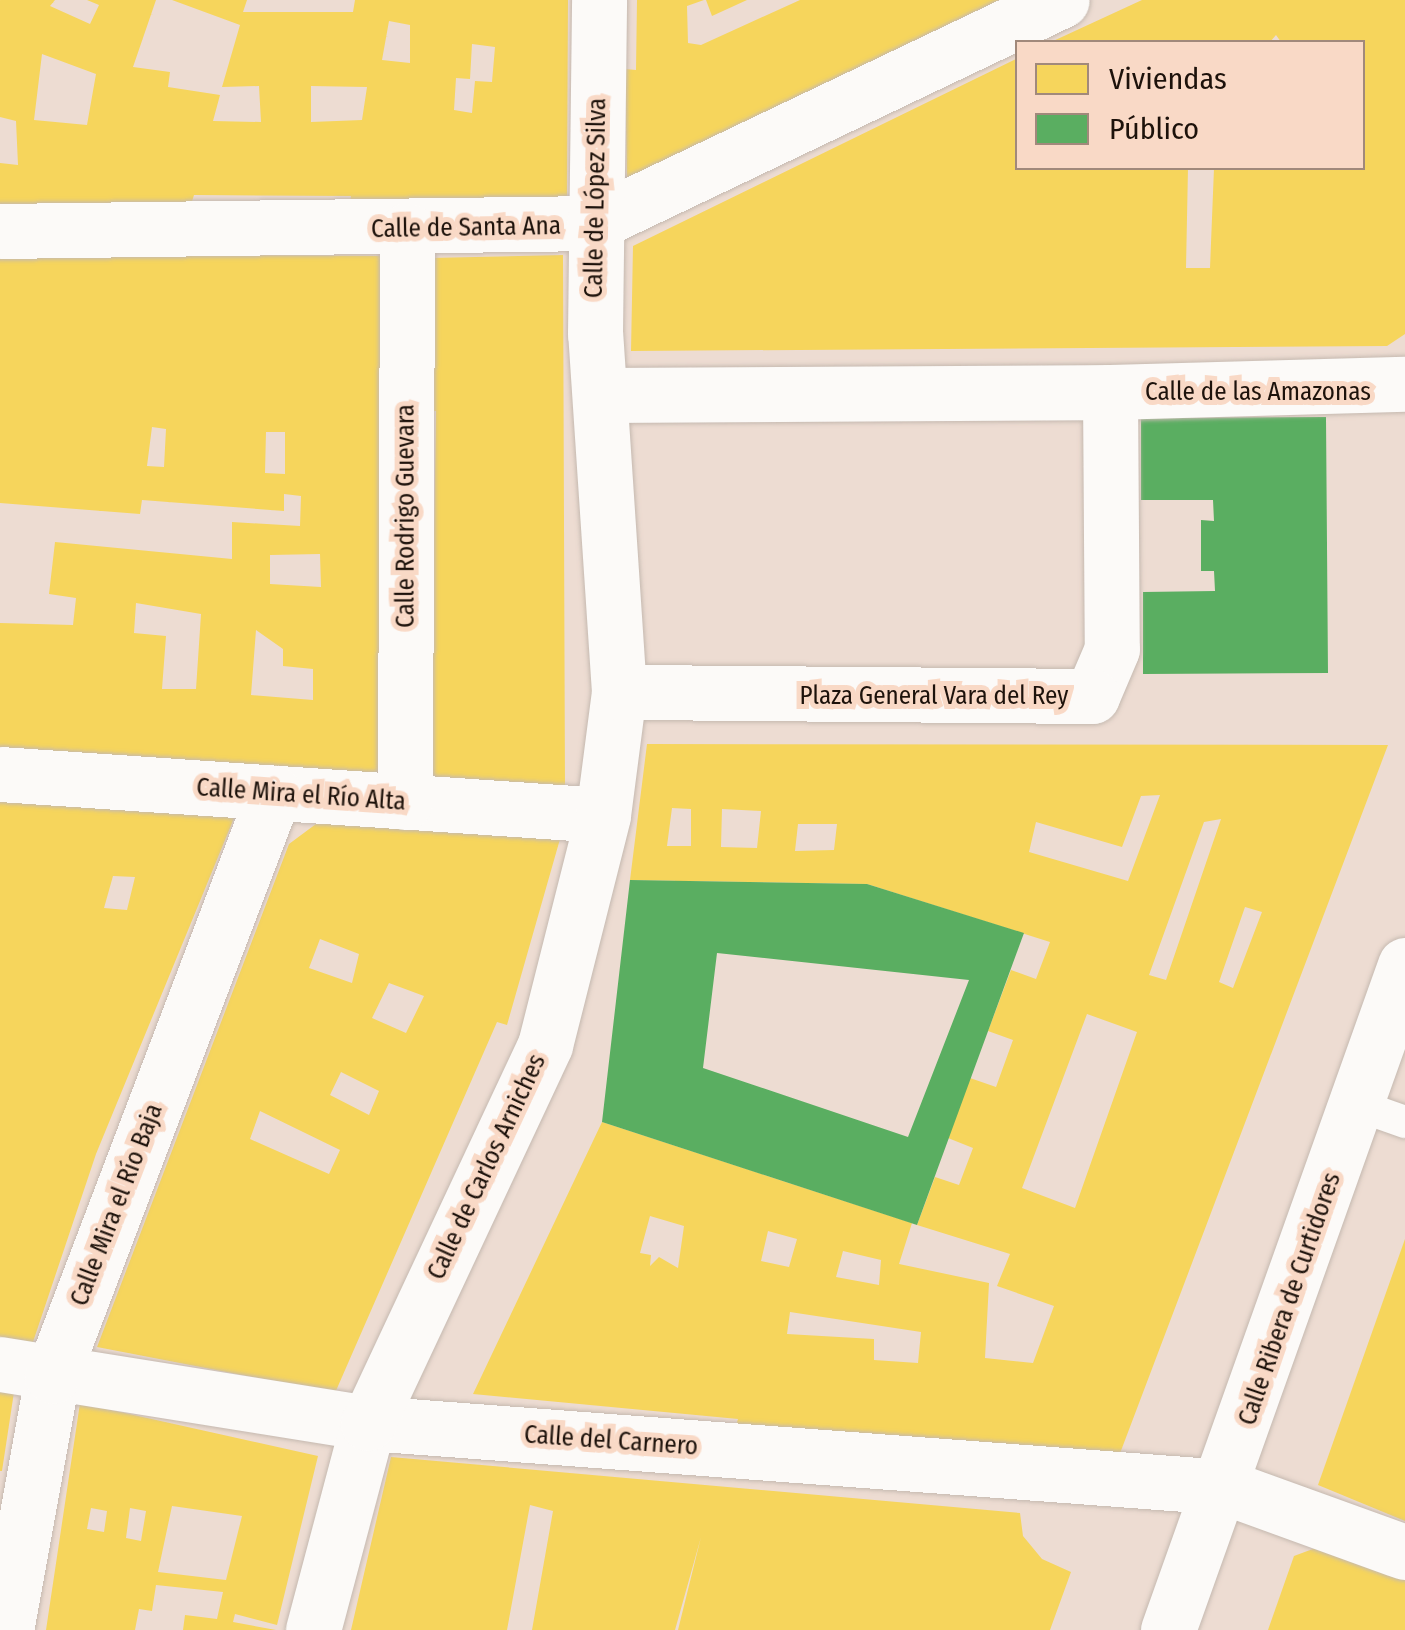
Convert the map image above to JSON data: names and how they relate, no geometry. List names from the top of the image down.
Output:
{
  "streets": {
    "street": [
      "Calle de López Silva",
      "Calle de Santa Ana",
      "Calle de las Amazonas",
      "Calle Rodrigo Guevara",
      "Plaza General Vara del Rey",
      "Calle Mira el Río Alta",
      "Calle de Carlos Arniches",
      "Calle Mira el Río Baja",
      "Calle Ribera de Curtidores",
      "Calle del Carnero"
    ]
  },
  "crossings": [
    ["Calle de López Silva", "Calle de Santa Ana"],
    ["Calle de Santa Ana", "Calle Rodrigo Guevara"],
    ["Calle de las Amazonas", "Plaza General Vara del Rey"],
    ["Calle Rodrigo Guevara", "Calle Mira el Río Alta"],
    ["Plaza General Vara del Rey", "Calle de Carlos Arniches"],
    ["Calle Mira el Río Alta", "Calle de Carlos Arniches"],
    ["Calle Mira el Río Alta", "Calle Mira el Río Baja"],
    ["Calle de Carlos Arniches", "Calle del Carnero"],
    ["Calle Mira el Río Baja", "Calle del Carnero"],
    ["Calle Ribera de Curtidores", "Calle del Carnero"]
  ],
  "legend": ["Viviendas", "Público"]
}
